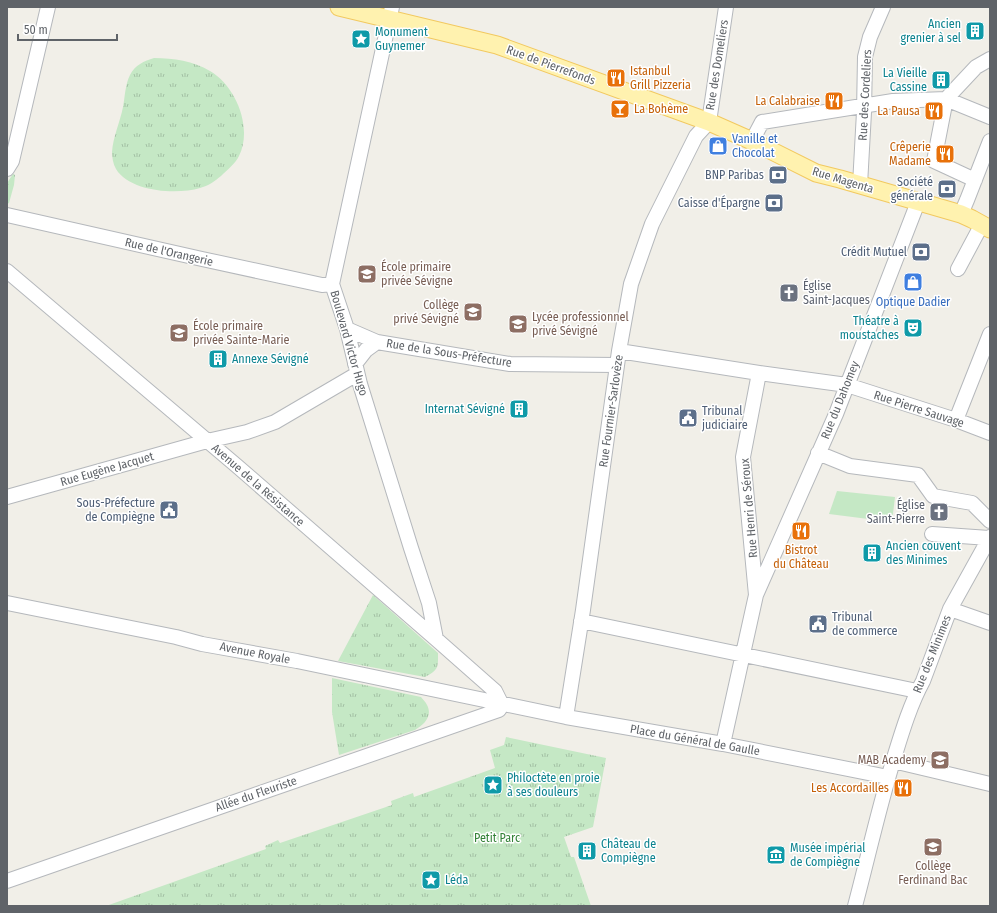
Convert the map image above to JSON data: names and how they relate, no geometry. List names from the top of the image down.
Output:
{
  "streets": {
    "main road": ["Rue de Pierrefonds", "Rue Magenta"],
    "street": [
      "Rue des Domeliers",
      "Rue des Cordeliers",
      "Rue de l'Orangerie",
      "Boulevard Victor Hugo",
      "Rue de la Sous-Préfecture",
      "Rue du Dahomey",
      "Rue Pierre Sauvage",
      "Rue Fournier-Sarlovèze",
      "Rue Eugène Jacquet",
      "Avenue de la Résistance",
      "Rue Henri de Séroux",
      "Avenue Royale",
      "Rue des Minimes",
      "Place du Général de Gaulle",
      "Allée du Fleuriste"
    ]
  },
  "crossings": [
    ["Rue de Pierrefonds", "Rue des Domeliers"],
    ["Rue de Pierrefonds", "Rue Magenta"],
    ["Rue de Pierrefonds", "Boulevard Victor Hugo"],
    ["Rue de Pierrefonds", "Rue Fournier-Sarlovèze"],
    ["Rue des Domeliers", "Rue Magenta"],
    ["Rue des Domeliers", "Rue Fournier-Sarlovèze"],
    ["Rue des Cordeliers", "Rue Magenta"],
    ["Rue Magenta", "Rue du Dahomey"],
    ["Rue Magenta", "Rue Fournier-Sarlovèze"],
    ["Rue de l'Orangerie", "Boulevard Victor Hugo"],
    ["Boulevard Victor Hugo", "Rue de la Sous-Préfecture"],
    ["Boulevard Victor Hugo", "Avenue de la Résistance"],
    ["Rue de la Sous-Préfecture", "Rue du Dahomey"],
    ["Rue de la Sous-Préfecture", "Rue Pierre Sauvage"],
    ["Rue de la Sous-Préfecture", "Rue Fournier-Sarlovèze"],
    ["Rue de la Sous-Préfecture", "Rue Eugène Jacquet"],
    ["Rue de la Sous-Préfecture", "Avenue de la Résistance"],
    ["Rue de la Sous-Préfecture", "Rue Henri de Séroux"],
    ["Rue du Dahomey", "Rue Pierre Sauvage"],
    ["Rue du Dahomey", "Rue Henri de Séroux"],
    ["Rue Fournier-Sarlovèze", "Place du Général de Gaulle"],
    ["Rue Eugène Jacquet", "Avenue de la Résistance"],
    ["Avenue de la Résistance", "Avenue Royale"],
    ["Avenue de la Résistance", "Place du Général de Gaulle"],
    ["Avenue de la Résistance", "Allée du Fleuriste"],
    ["Avenue Royale", "Place du Général de Gaulle"],
    ["Avenue Royale", "Allée du Fleuriste"],
    ["Rue des Minimes", "Place du Général de Gaulle"],
    ["Place du Général de Gaulle", "Allée du Fleuriste"]
  ],
  "parks": ["Petit Parc"],
  "places": {
    "building": [
      "Ancien grenier à sel",
      "La Vieille Cassine",
      "Annexe Sévigné",
      "Internat Sévigné",
      "Ancien couvent des Minimes",
      "Château de Compiègne"
    ],
    "place": ["Monument Guynemer", "Philoctète en proie à ses douleurs", "Léda"],
    "restaurant": [
      "Istanbul Grill Pizzeria",
      "La Calabraise",
      "La Pausa",
      "Crêperie Madame",
      "Bistrot du Château",
      "Les Accordailles"
    ],
    "bar": ["La Bohème"],
    "shop": ["Vanille et Chocolat", "Optique Dadier"],
    "bank": [
      "BNP Paribas",
      "Société générale",
      "Caisse d'Épargne",
      "Crédit Mutuel"
    ],
    "school or university": [
      "École primaire privée Sévigne",
      "Collège privé Sévigné",
      "Lycée professionnel privé Sévigné",
      "École primaire privée Sainte-Marie",
      "MAB Academy",
      "Collège Ferdinand Bac"
    ],
    "church": ["Église Saint-Jacques", "Église Saint-Pierre"],
    "theatre": ["Théatre à moustaches"],
    "public building": ["Tribunal judiciaire", "Sous-Préfecture de Compiègne", "Tribunal de commerce"],
    "museum": ["Musée impérial de Compiègne"]
  },
  "scale_bar": "50 m"
}
